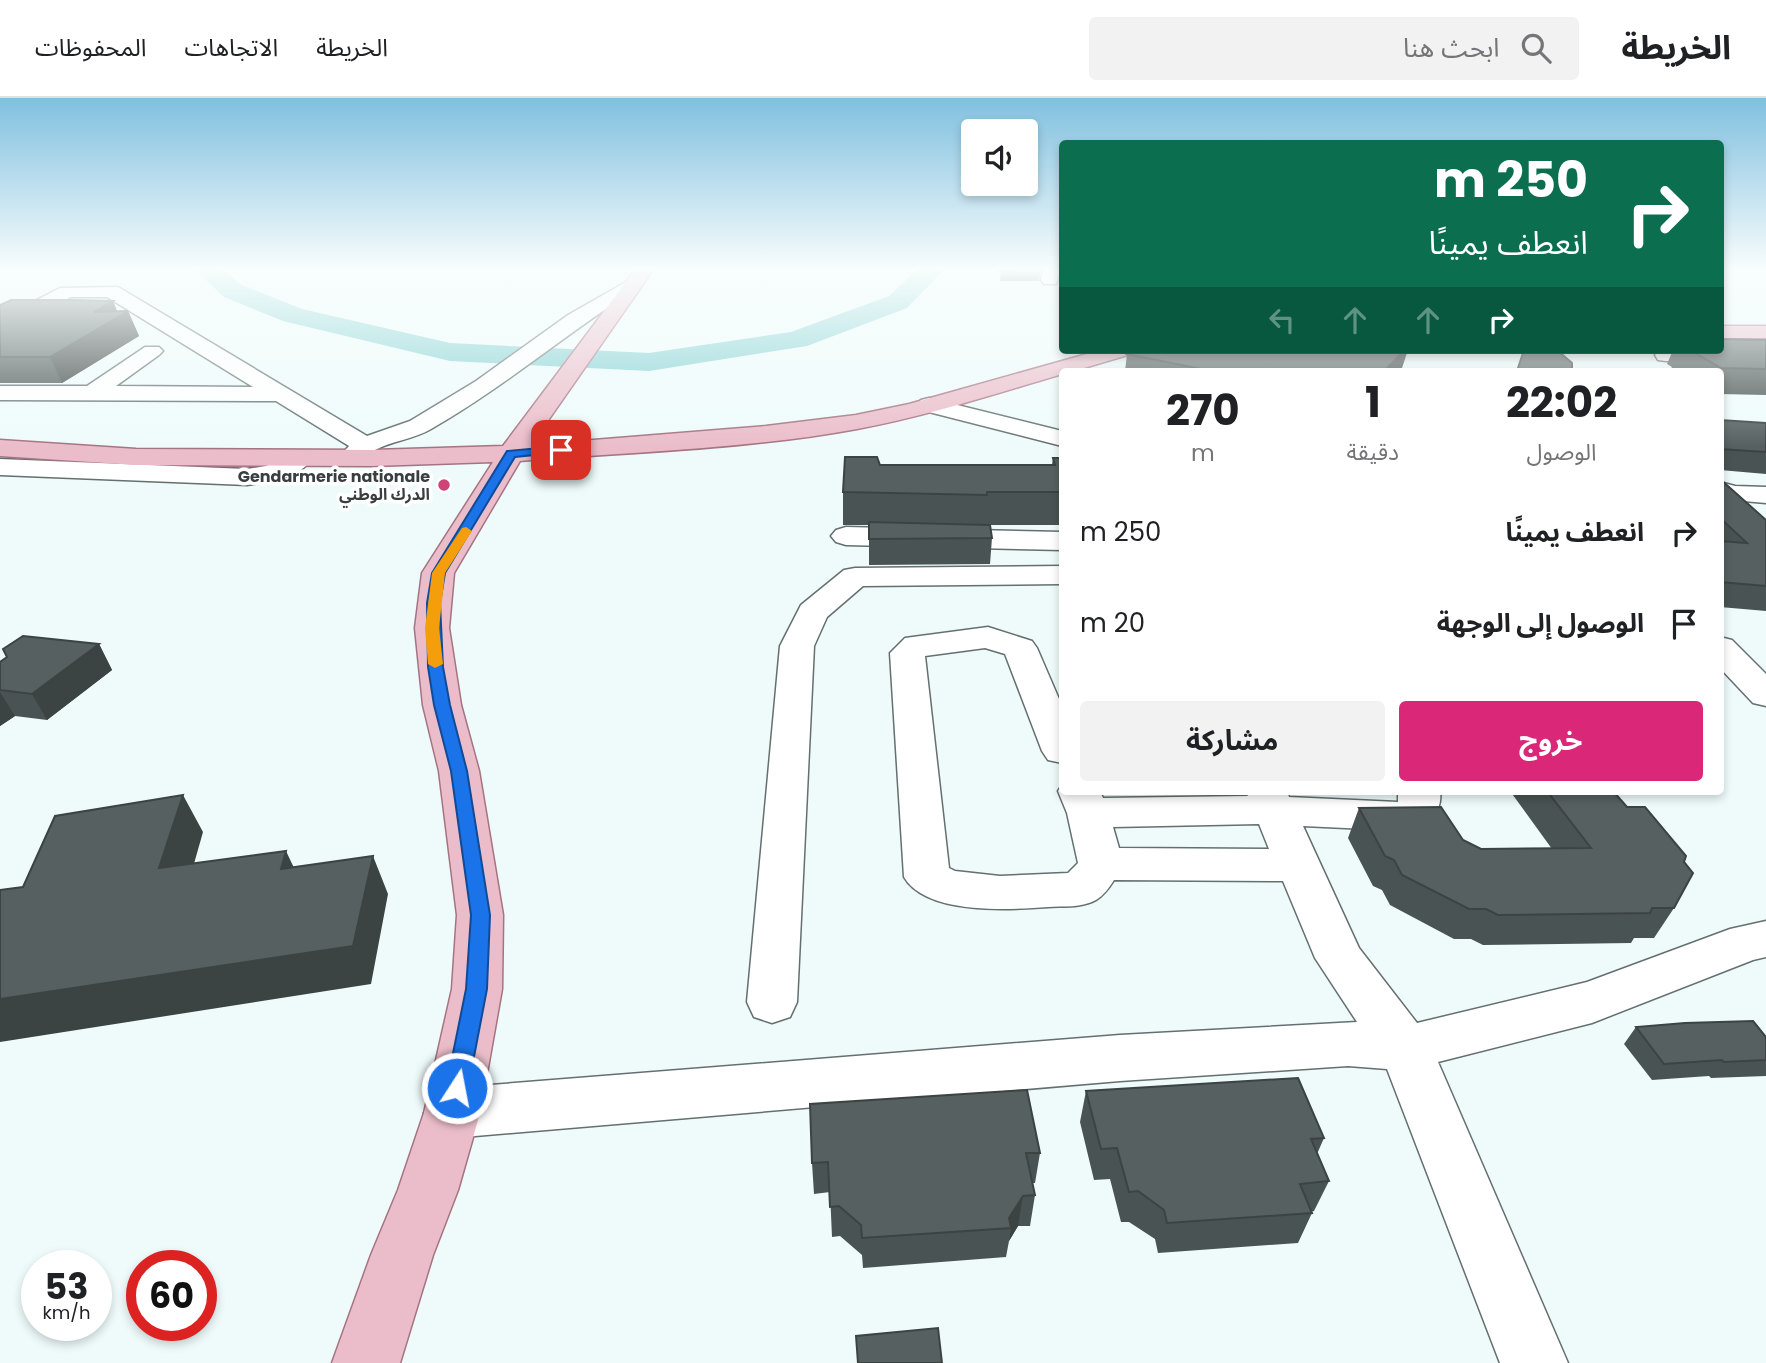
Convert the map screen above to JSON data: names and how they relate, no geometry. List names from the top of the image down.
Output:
{
  "places": ["Gendarmerie nationale الدرك الوطني"],
  "page": {
    "header": "الخريطة",
    "search": "ابحث هنا",
    "nav": ["الخريطة", "الاتجاهات", "المحفوظات"],
    "turn": ["250 m", "انعطف يمينًا"],
    "eta": [
      "22:02",
      "الوصول",
      "1",
      "دقيقة",
      "270",
      "m"
    ],
    "list": [
      {
        "name": "انعطف يمينًا",
        "value": "250 m"
      },
      {
        "name": "الوصول إلى الوجهة",
        "value": "20 m"
      }
    ],
    "buttons": ["خروج", "مشاركة"],
    "speed": "53 km/h",
    "limit": "60"
  }
}
